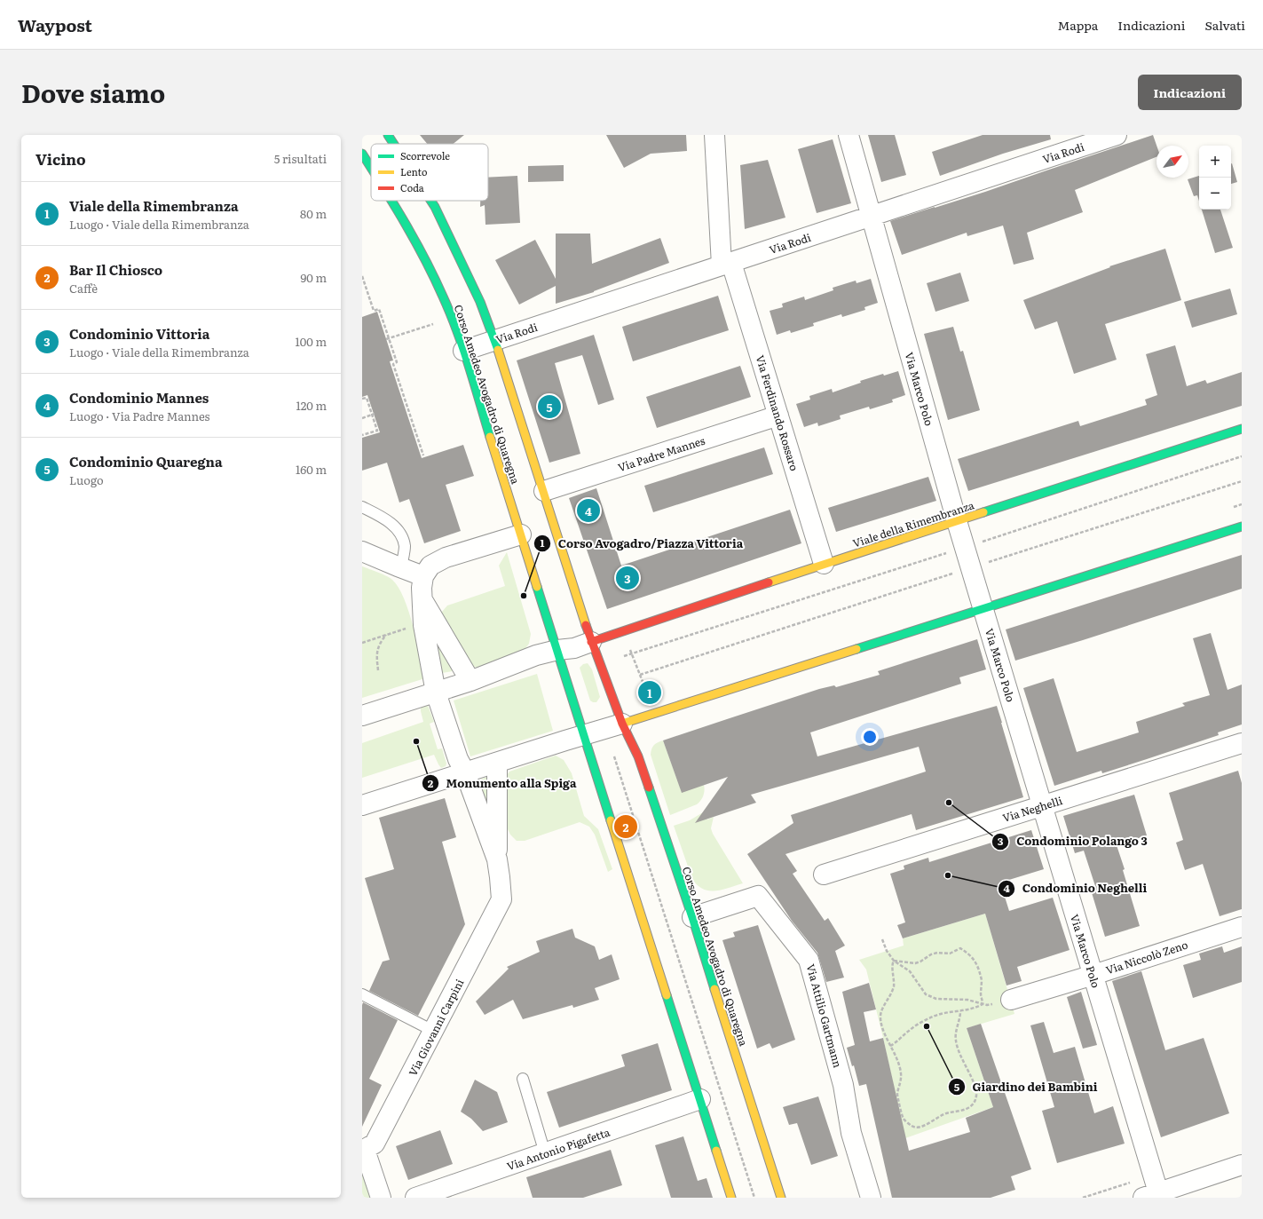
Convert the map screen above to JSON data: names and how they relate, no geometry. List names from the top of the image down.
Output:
{
  "streets": {
    "main road": ["Corso Amedeo Avogadro di Quaregna", "Viale della Rimembranza"],
    "street": [
      "Via Rodi",
      "Via Marco Polo",
      "Via Ferdinando Rossaro",
      "Via Padre Mannes",
      "Via Neghelli",
      "Via Niccolò Zeno",
      "Via Attilio Gartmann",
      "Via Giovanni Carpini",
      "Via Antonio Pigafetta"
    ]
  },
  "crossings": [
    ["Via Rodi", "Via Marco Polo"],
    ["Via Rodi", "Corso Amedeo Avogadro di Quaregna"],
    ["Via Rodi", "Via Ferdinando Rossaro"],
    ["Via Marco Polo", "Viale della Rimembranza"],
    ["Via Marco Polo", "Via Neghelli"],
    ["Via Marco Polo", "Via Niccolò Zeno"],
    ["Corso Amedeo Avogadro di Quaregna", "Via Padre Mannes"],
    ["Corso Amedeo Avogadro di Quaregna", "Viale della Rimembranza"],
    ["Corso Amedeo Avogadro di Quaregna", "Via Attilio Gartmann"],
    ["Via Ferdinando Rossaro", "Via Padre Mannes"],
    ["Via Ferdinando Rossaro", "Viale della Rimembranza"]
  ],
  "places": [
    "Corso Avogadro/Piazza Vittoria",
    "Monumento alla Spiga",
    "Condominio Polango 3",
    "Condominio Neghelli",
    "Giardino dei Bambini"
  ],
  "legend": ["Scorrevole", "Lento", "Coda"],
  "north": "top right",
  "page": {
    "header": "Waypost",
    "nav": ["Mappa", "Indicazioni", "Salvati"],
    "title": "Dove siamo",
    "buttons": "Indicazioni",
    "heading": ["Vicino", "5 risultati"],
    "map_buttons": ["+", "−"],
    "list": [
      {
        "mark": "1",
        "name": "Viale della Rimembranza",
        "note": "Luogo · Viale della Rimembranza",
        "value": "80 m"
      },
      {
        "mark": "2",
        "name": "Bar Il Chiosco",
        "note": "Caffè",
        "value": "90 m"
      },
      {
        "mark": "3",
        "name": "Condominio Vittoria",
        "note": "Luogo · Viale della Rimembranza",
        "value": "100 m"
      },
      {
        "mark": "4",
        "name": "Condominio Mannes",
        "note": "Luogo · Via Padre Mannes",
        "value": "120 m"
      },
      {
        "mark": "5",
        "name": "Condominio Quaregna",
        "note": "Luogo",
        "value": "160 m"
      }
    ],
    "pins": [
      "5",
      "4",
      "3",
      "1",
      "2"
    ]
  }
}
